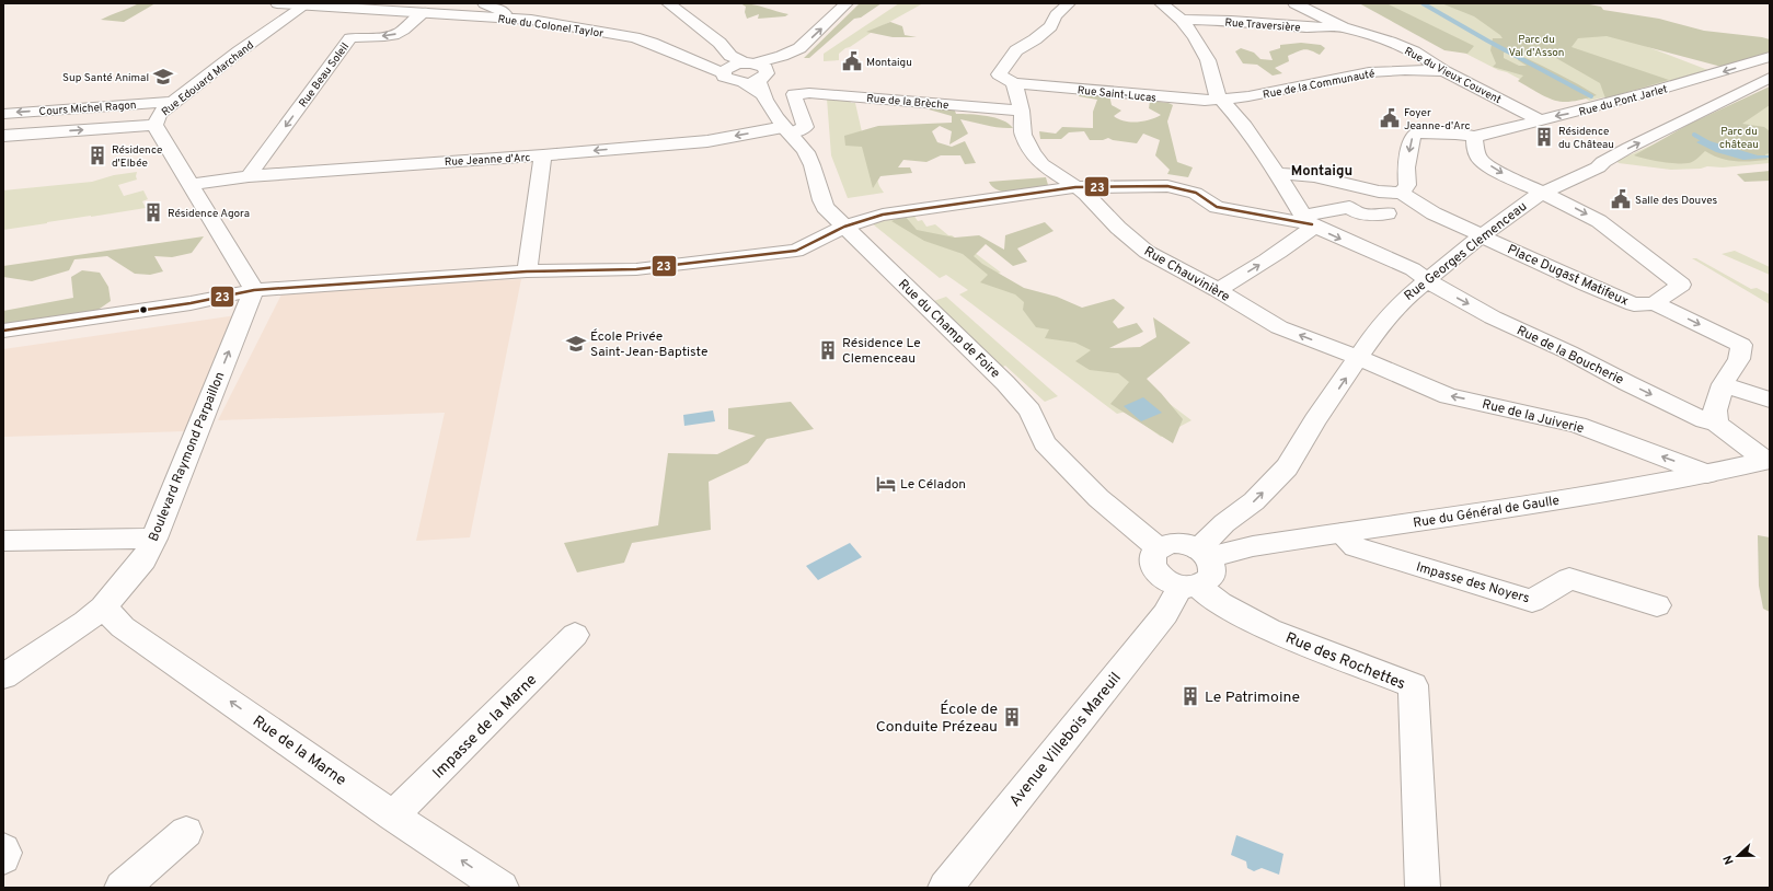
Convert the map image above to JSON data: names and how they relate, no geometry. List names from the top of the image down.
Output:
{
  "streets": {
    "street": [
      "Rue Traversière",
      "Rue du Colonel Taylor",
      "Rue Beau Soleil",
      "Rue du Vieux Couvent",
      "Rue Edouard Marchand",
      "Rue de la Communauté",
      "Rue Saint-Lucas",
      "Rue du Pont Jarlet",
      "Rue de la Brèche",
      "Cours Michel Ragon",
      "Rue Jeanne d'Arc",
      "Rue Georges Clemenceau",
      "Rue Chauvinière",
      "Place Dugast Matifeux",
      "Rue du Champ de Foire",
      "Rue de la Boucherie",
      "Rue de la Juiverie",
      "Boulevard Raymond Parpaillon",
      "Rue du Général de Gaulle",
      "Impasse des Noyers",
      "Rue des Rochettes",
      "Impasse de la Marne",
      "Avenue Villebois Mareuil",
      "Rue de la Marne"
    ]
  },
  "crossings": [
    ["Rue Traversière", "Rue du Vieux Couvent"],
    ["Rue du Colonel Taylor", "Rue Beau Soleil"],
    ["Rue du Colonel Taylor", "Rue Edouard Marchand"],
    ["Rue du Colonel Taylor", "Rue du Champ de Foire"],
    ["Rue Beau Soleil", "Rue Jeanne d'Arc"],
    ["Rue du Vieux Couvent", "Rue de la Communauté"],
    ["Rue du Vieux Couvent", "Rue du Pont Jarlet"],
    ["Rue Edouard Marchand", "Cours Michel Ragon"],
    ["Rue Edouard Marchand", "Rue Jeanne d'Arc"],
    ["Rue Edouard Marchand", "Boulevard Raymond Parpaillon"],
    ["Rue de la Communauté", "Rue Saint-Lucas"],
    ["Rue Saint-Lucas", "Rue Chauvinière"],
    ["Rue de la Brèche", "Rue Jeanne d'Arc"],
    ["Rue de la Brèche", "Rue Chauvinière"],
    ["Rue de la Brèche", "Rue du Champ de Foire"],
    ["Rue Jeanne d'Arc", "Rue du Champ de Foire"],
    ["Rue Georges Clemenceau", "Rue Chauvinière"],
    ["Rue Georges Clemenceau", "Place Dugast Matifeux"],
    ["Rue Georges Clemenceau", "Rue du Champ de Foire"],
    ["Rue Georges Clemenceau", "Rue de la Boucherie"],
    ["Rue Georges Clemenceau", "Rue de la Juiverie"],
    ["Rue Georges Clemenceau", "Rue du Général de Gaulle"],
    ["Rue Georges Clemenceau", "Rue des Rochettes"],
    ["Rue Georges Clemenceau", "Avenue Villebois Mareuil"],
    ["Rue Chauvinière", "Rue de la Juiverie"],
    ["Rue du Champ de Foire", "Rue du Général de Gaulle"],
    ["Rue du Champ de Foire", "Rue des Rochettes"],
    ["Rue du Champ de Foire", "Avenue Villebois Mareuil"],
    ["Rue de la Boucherie", "Rue du Général de Gaulle"],
    ["Rue de la Juiverie", "Rue du Général de Gaulle"],
    ["Boulevard Raymond Parpaillon", "Rue de la Marne"],
    ["Rue du Général de Gaulle", "Impasse des Noyers"],
    ["Rue du Général de Gaulle", "Rue des Rochettes"],
    ["Rue du Général de Gaulle", "Avenue Villebois Mareuil"],
    ["Rue des Rochettes", "Avenue Villebois Mareuil"],
    ["Impasse de la Marne", "Rue de la Marne"]
  ],
  "one_way": [
    "Rue Beau Soleil",
    "Rue du Pont Jarlet",
    "Rue Georges Clemenceau",
    "Rue de la Juiverie",
    "Boulevard Raymond Parpaillon",
    "Rue de la Marne"
  ],
  "districts": ["Montaigu"],
  "parks": ["Parc du Val d'Asson", "Parc du château"],
  "places": {
    "public building": ["Montaigu", "Foyer Jeanne-d'Arc", "Salle des Douves"],
    "school or university": ["Sup Santé Animal", "École Privée Saint-Jean-Baptiste"],
    "building": [
      "Résidence du Château",
      "Résidence d'Elbée",
      "Résidence Agora",
      "Résidence Le Clemenceau",
      "Le Patrimoine",
      "École de Conduite Prézeau"
    ],
    "hotel": ["Le Céladon"]
  },
  "lines": ["transit line 23"],
  "north": "left"
}
